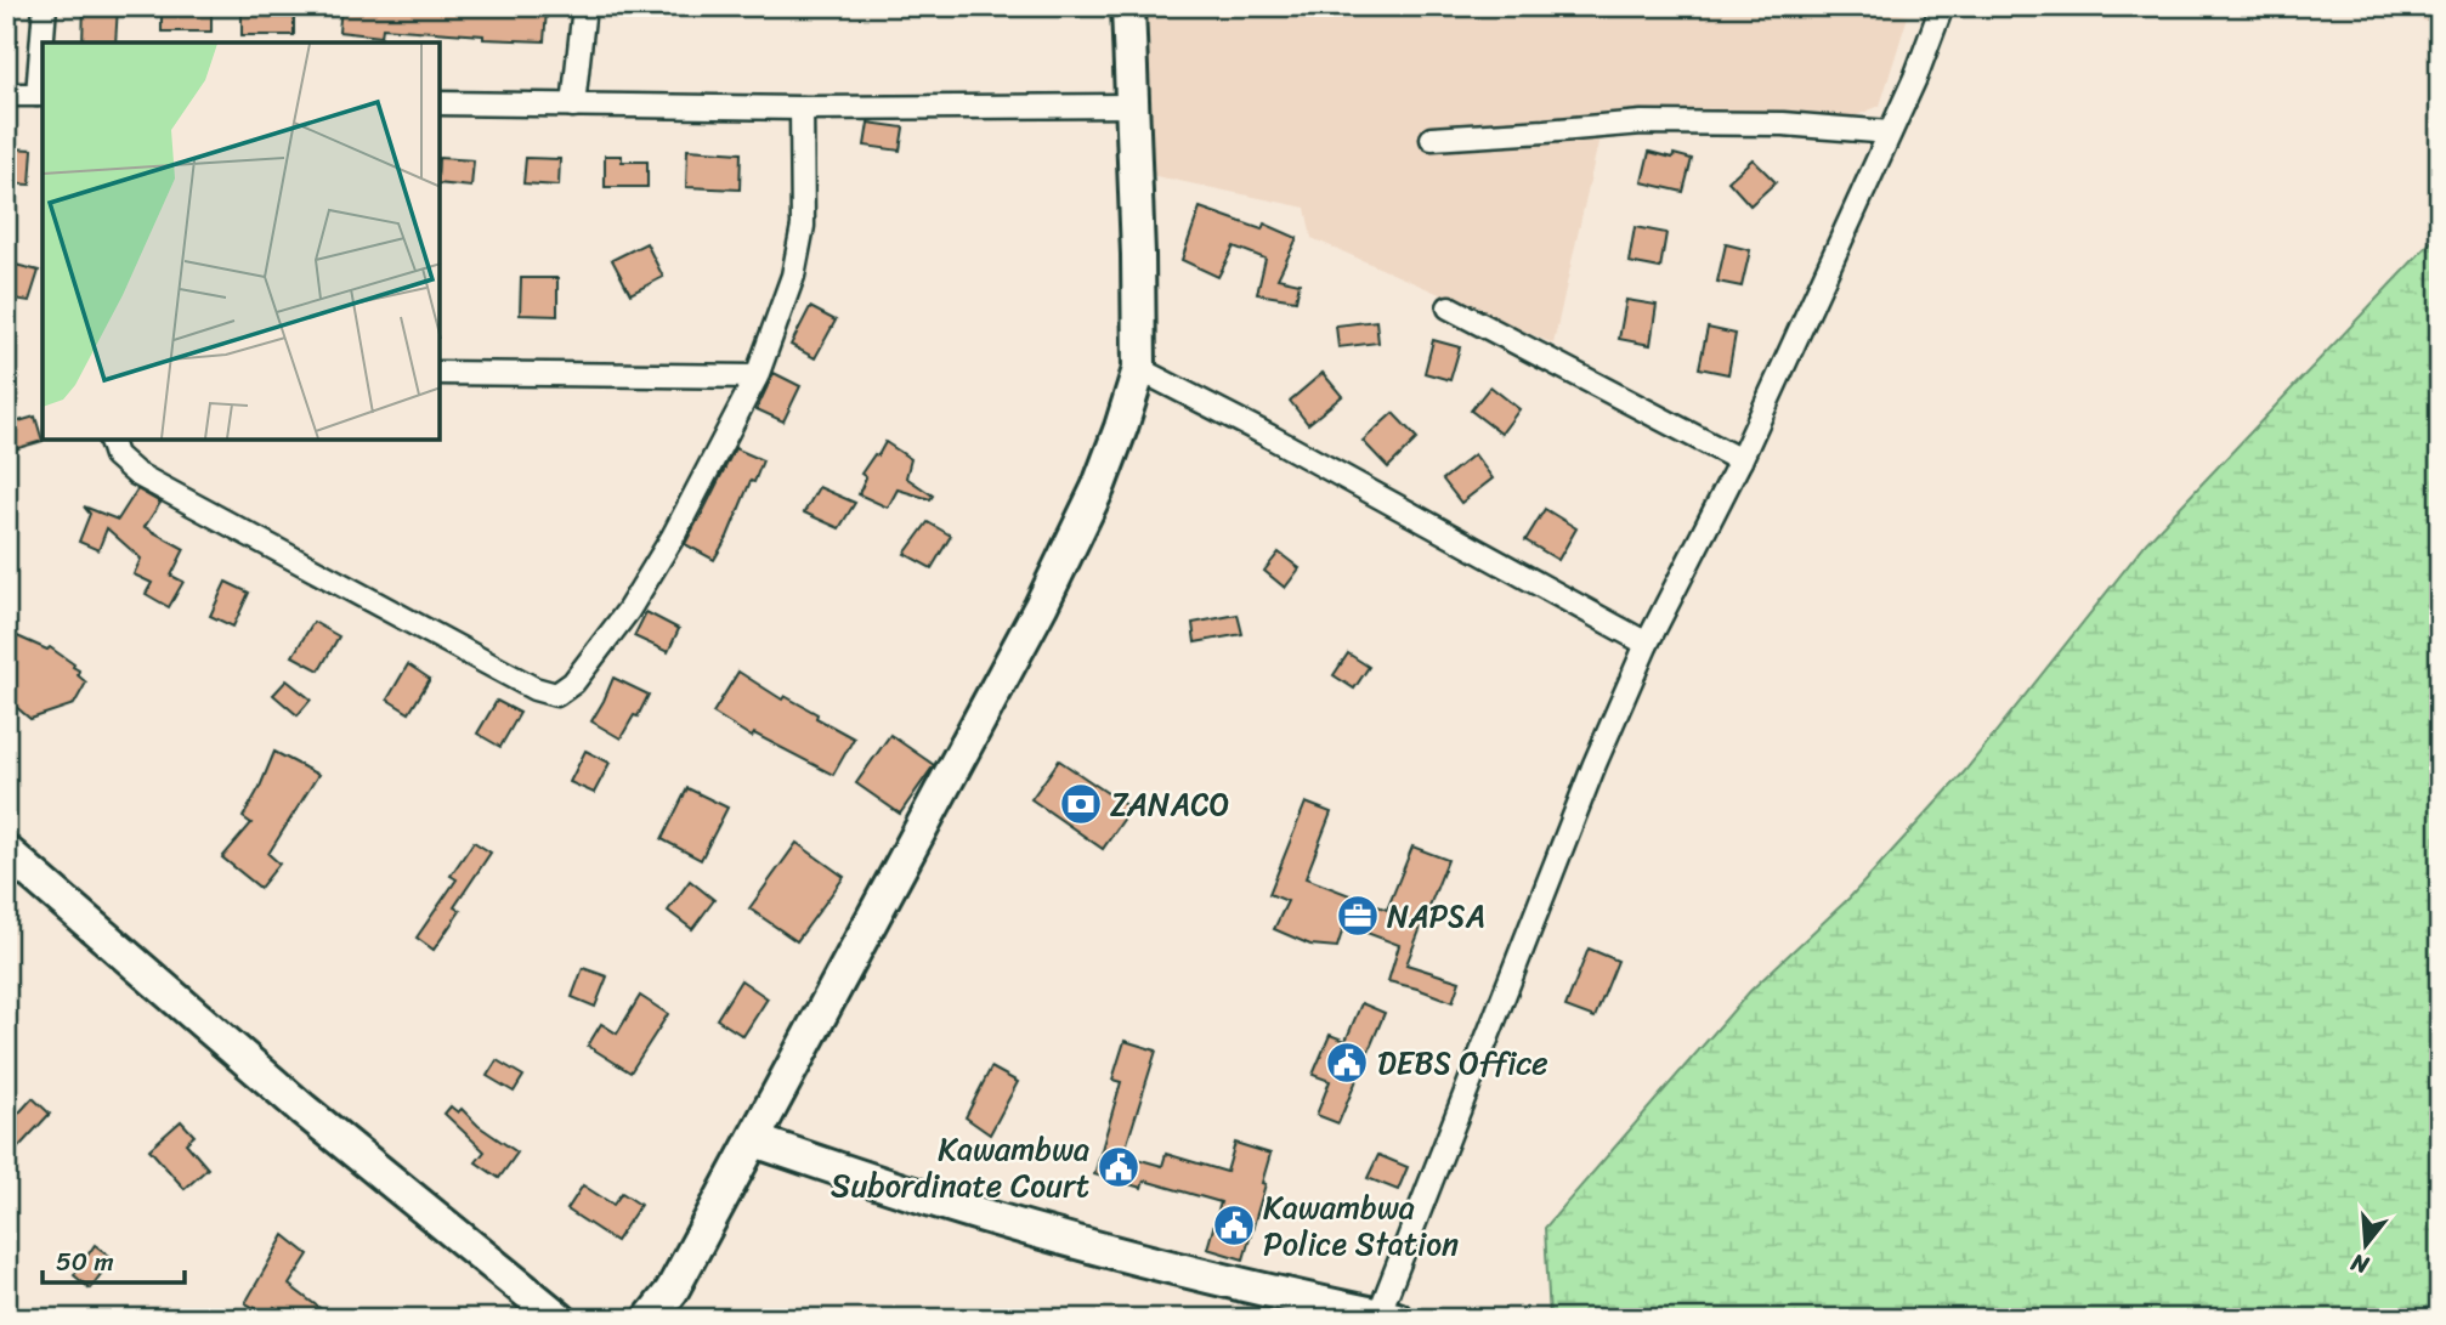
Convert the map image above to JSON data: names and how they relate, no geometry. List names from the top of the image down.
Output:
{
  "places": {
    "bank": ["ZANACO"],
    "office": ["NAPSA"],
    "public building": ["DEBS Office", "Kawambwa Subordinate Court", "Kawambwa Police Station"]
  },
  "scale_bar": "50 m",
  "north": "bottom"
}
